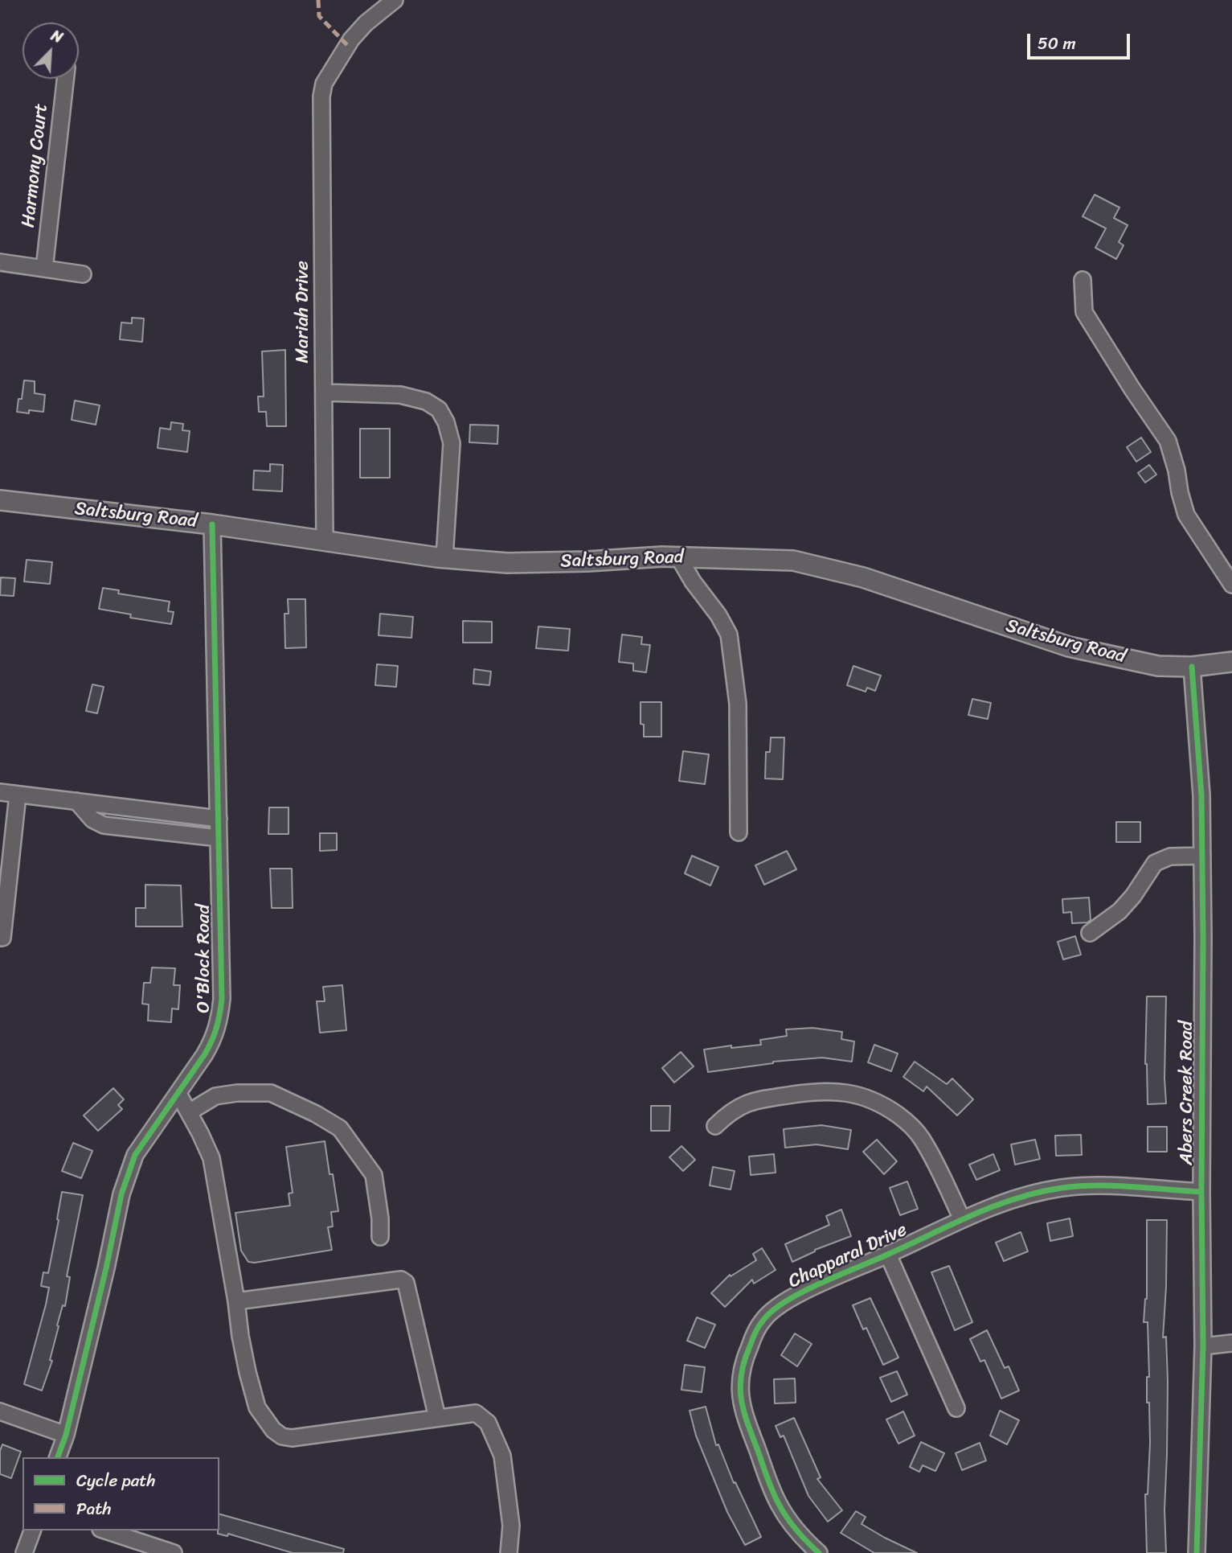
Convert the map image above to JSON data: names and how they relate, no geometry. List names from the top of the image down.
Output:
{
  "streets": {
    "main road": ["Saltsburg Road"],
    "street": [
      "Harmony Court",
      "Mariah Drive",
      "O'Block Road",
      "Abers Creek Road",
      "Chapparal Drive"
    ]
  },
  "crossings": [
    ["Mariah Drive", "Saltsburg Road"],
    ["Saltsburg Road", "O'Block Road"],
    ["Saltsburg Road", "Abers Creek Road"],
    ["Abers Creek Road", "Chapparal Drive"]
  ],
  "legend": ["Cycle path", "Path"],
  "scale_bar": "50 m",
  "north": "top right"
}
